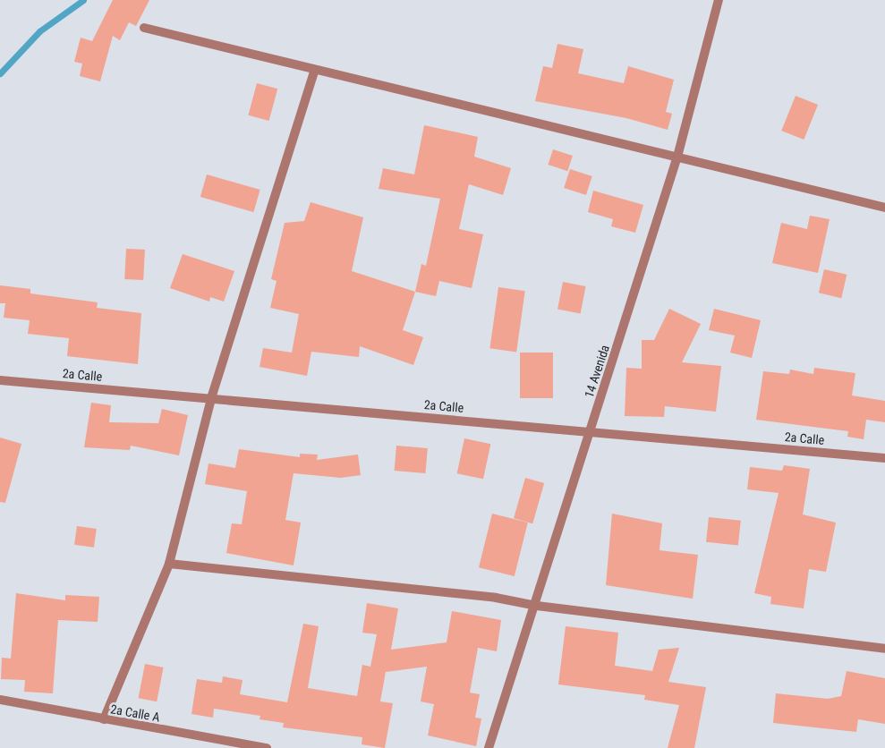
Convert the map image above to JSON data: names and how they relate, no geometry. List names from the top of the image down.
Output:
{
  "streets": {
    "street": ["14 Avenida", "2a Calle", "2a Calle A"]
  },
  "crossings": [
    ["14 Avenida", "2a Calle"]
  ]
}
